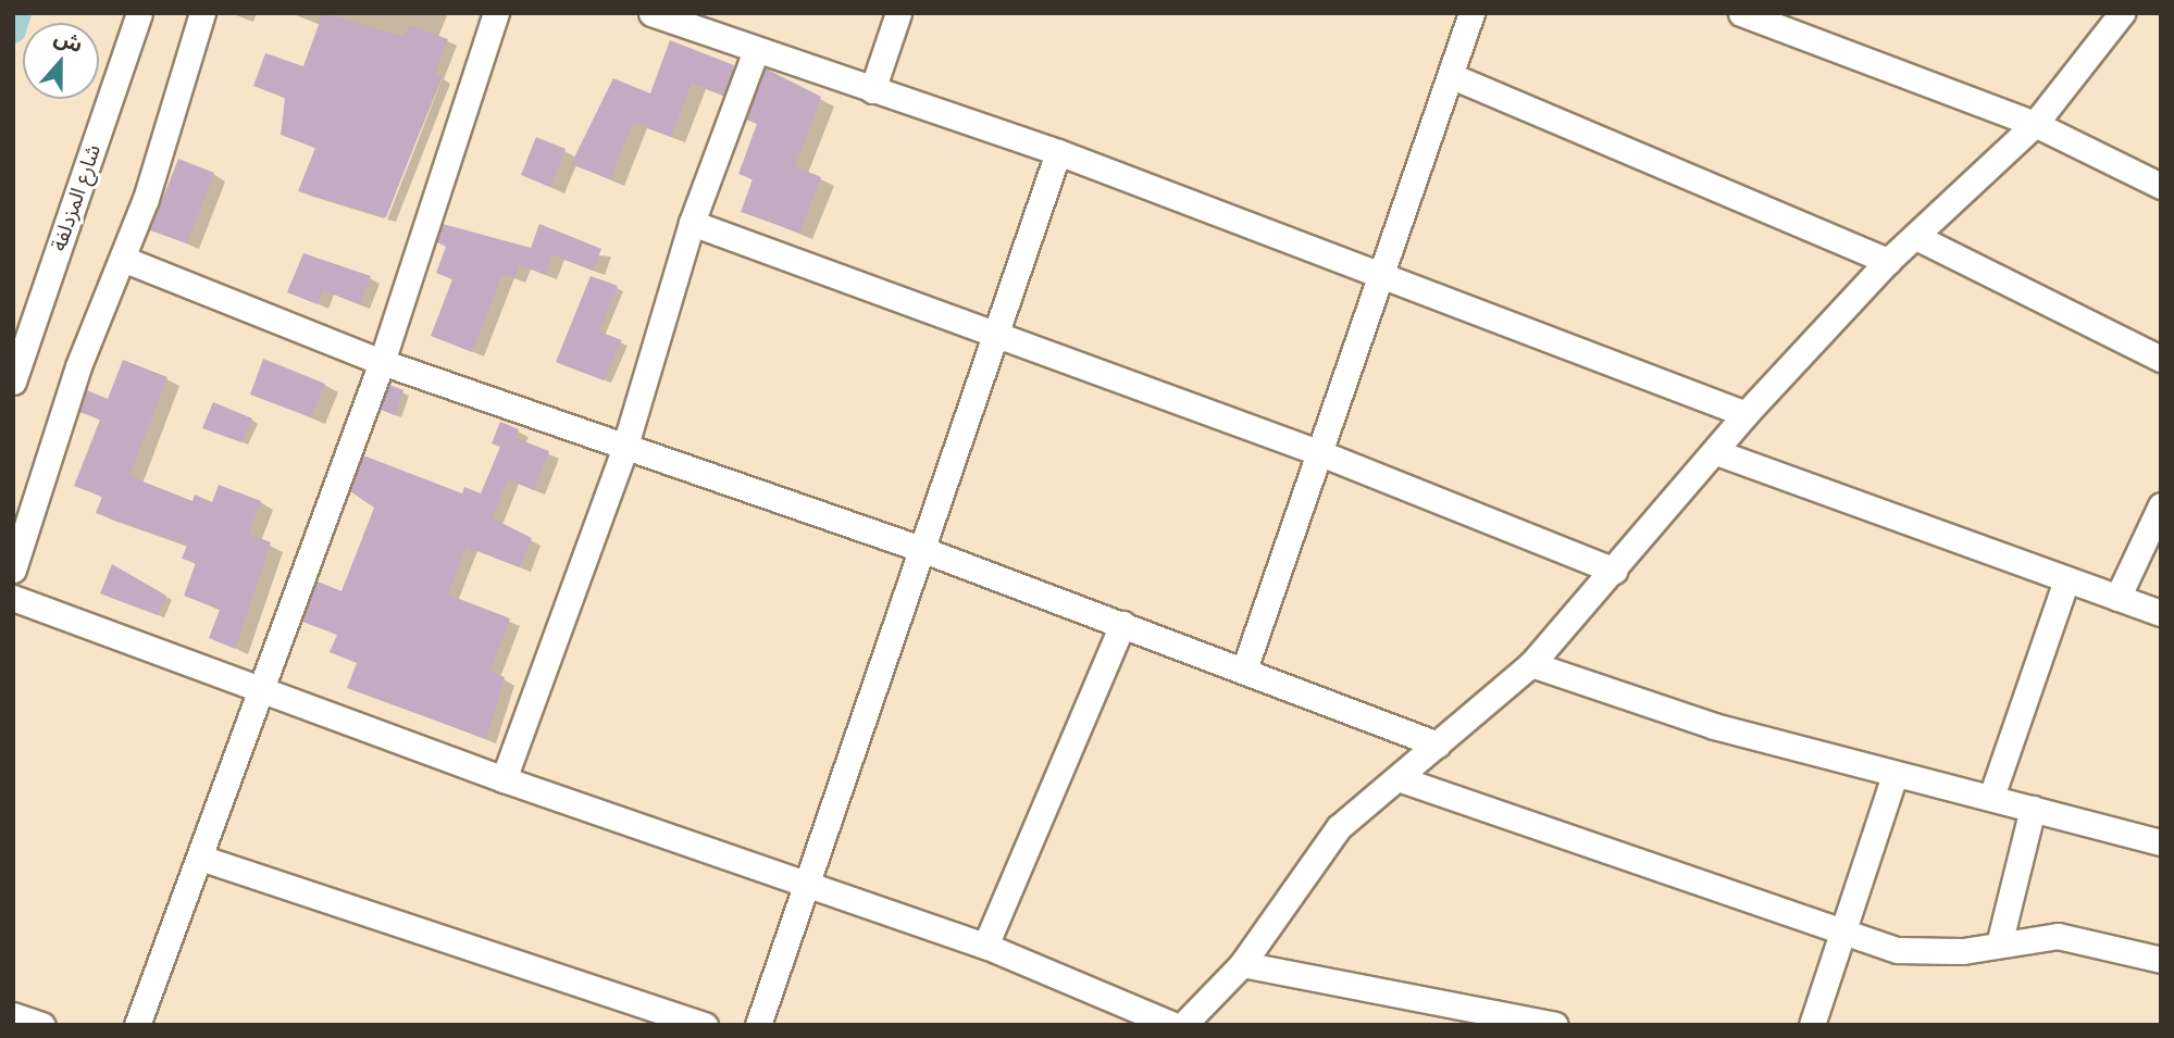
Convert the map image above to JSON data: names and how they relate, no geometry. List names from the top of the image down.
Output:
{
  "streets": {
    "street": ["شارع المزدلفة"]
  },
  "north": "top"
}
